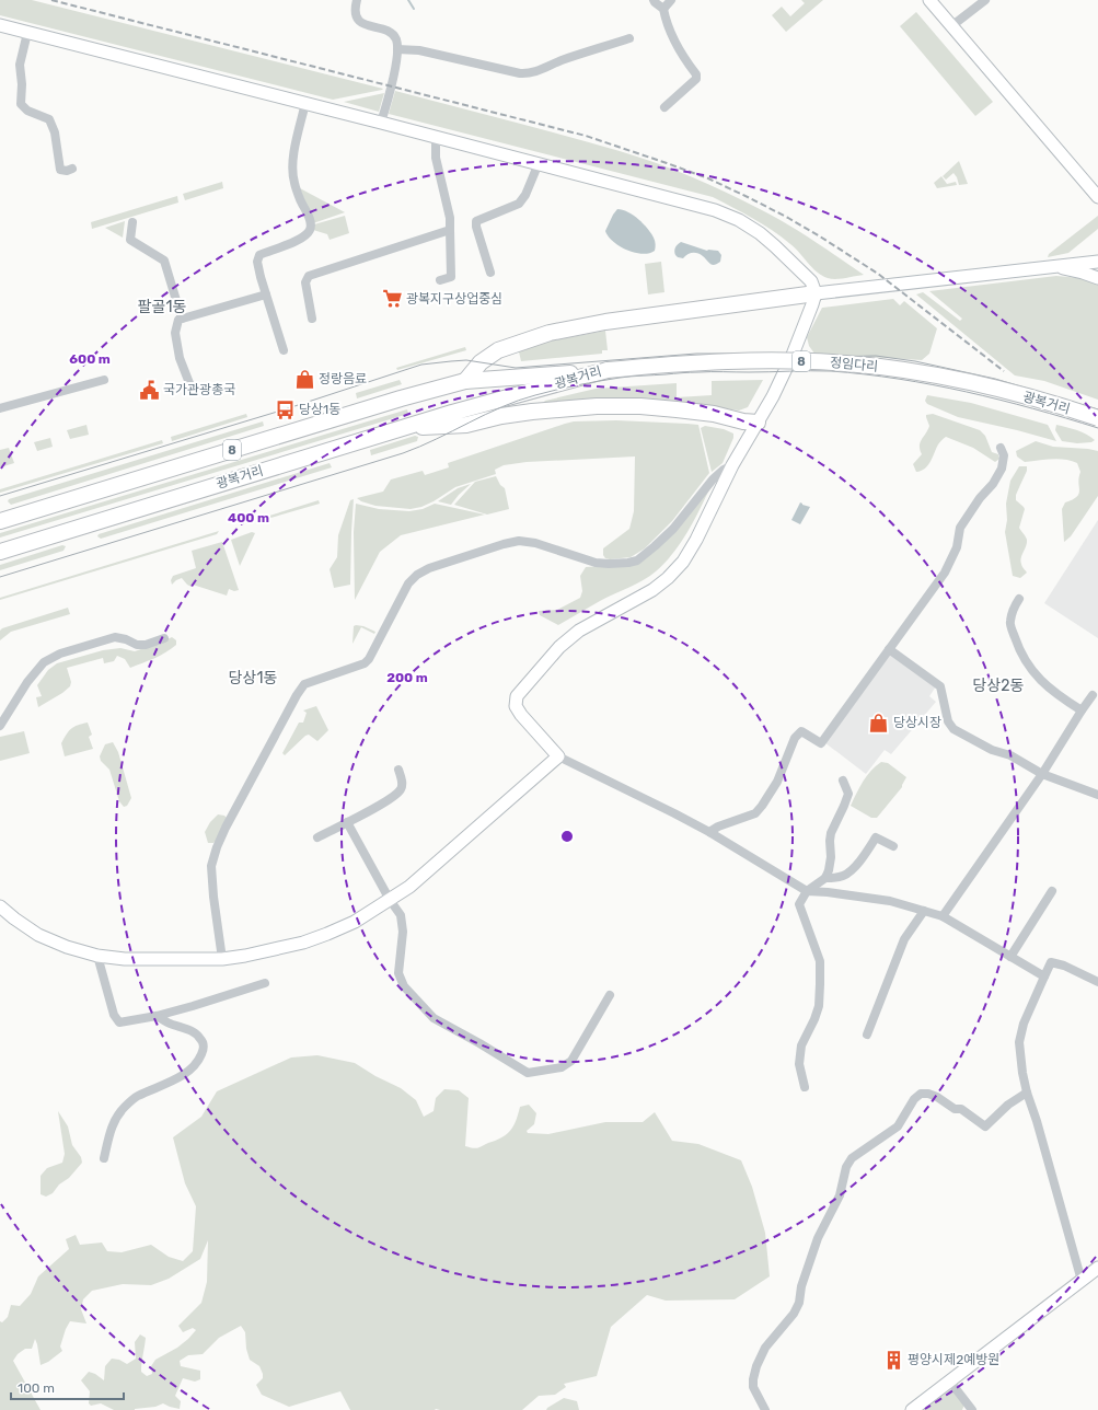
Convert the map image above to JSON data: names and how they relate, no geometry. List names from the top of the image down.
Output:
{
  "streets": {
    "highway": ["8", "정임다리", "광복거리"]
  },
  "crossings": [
    ["정임다리", "광복거리"]
  ],
  "districts": ["팔골1동", "당상1동", "당상2동"],
  "places": {
    "supermarket": ["광복지구상업중심"],
    "shop": ["정랑음료", "당상시장"],
    "public building": ["국가관광총국"],
    "bus stop": ["당상1동"],
    "building": ["평양시제2예방원"]
  },
  "scale_bar": "100 m",
  "rings": ["600 m", "400 m", "200 m"]
}
